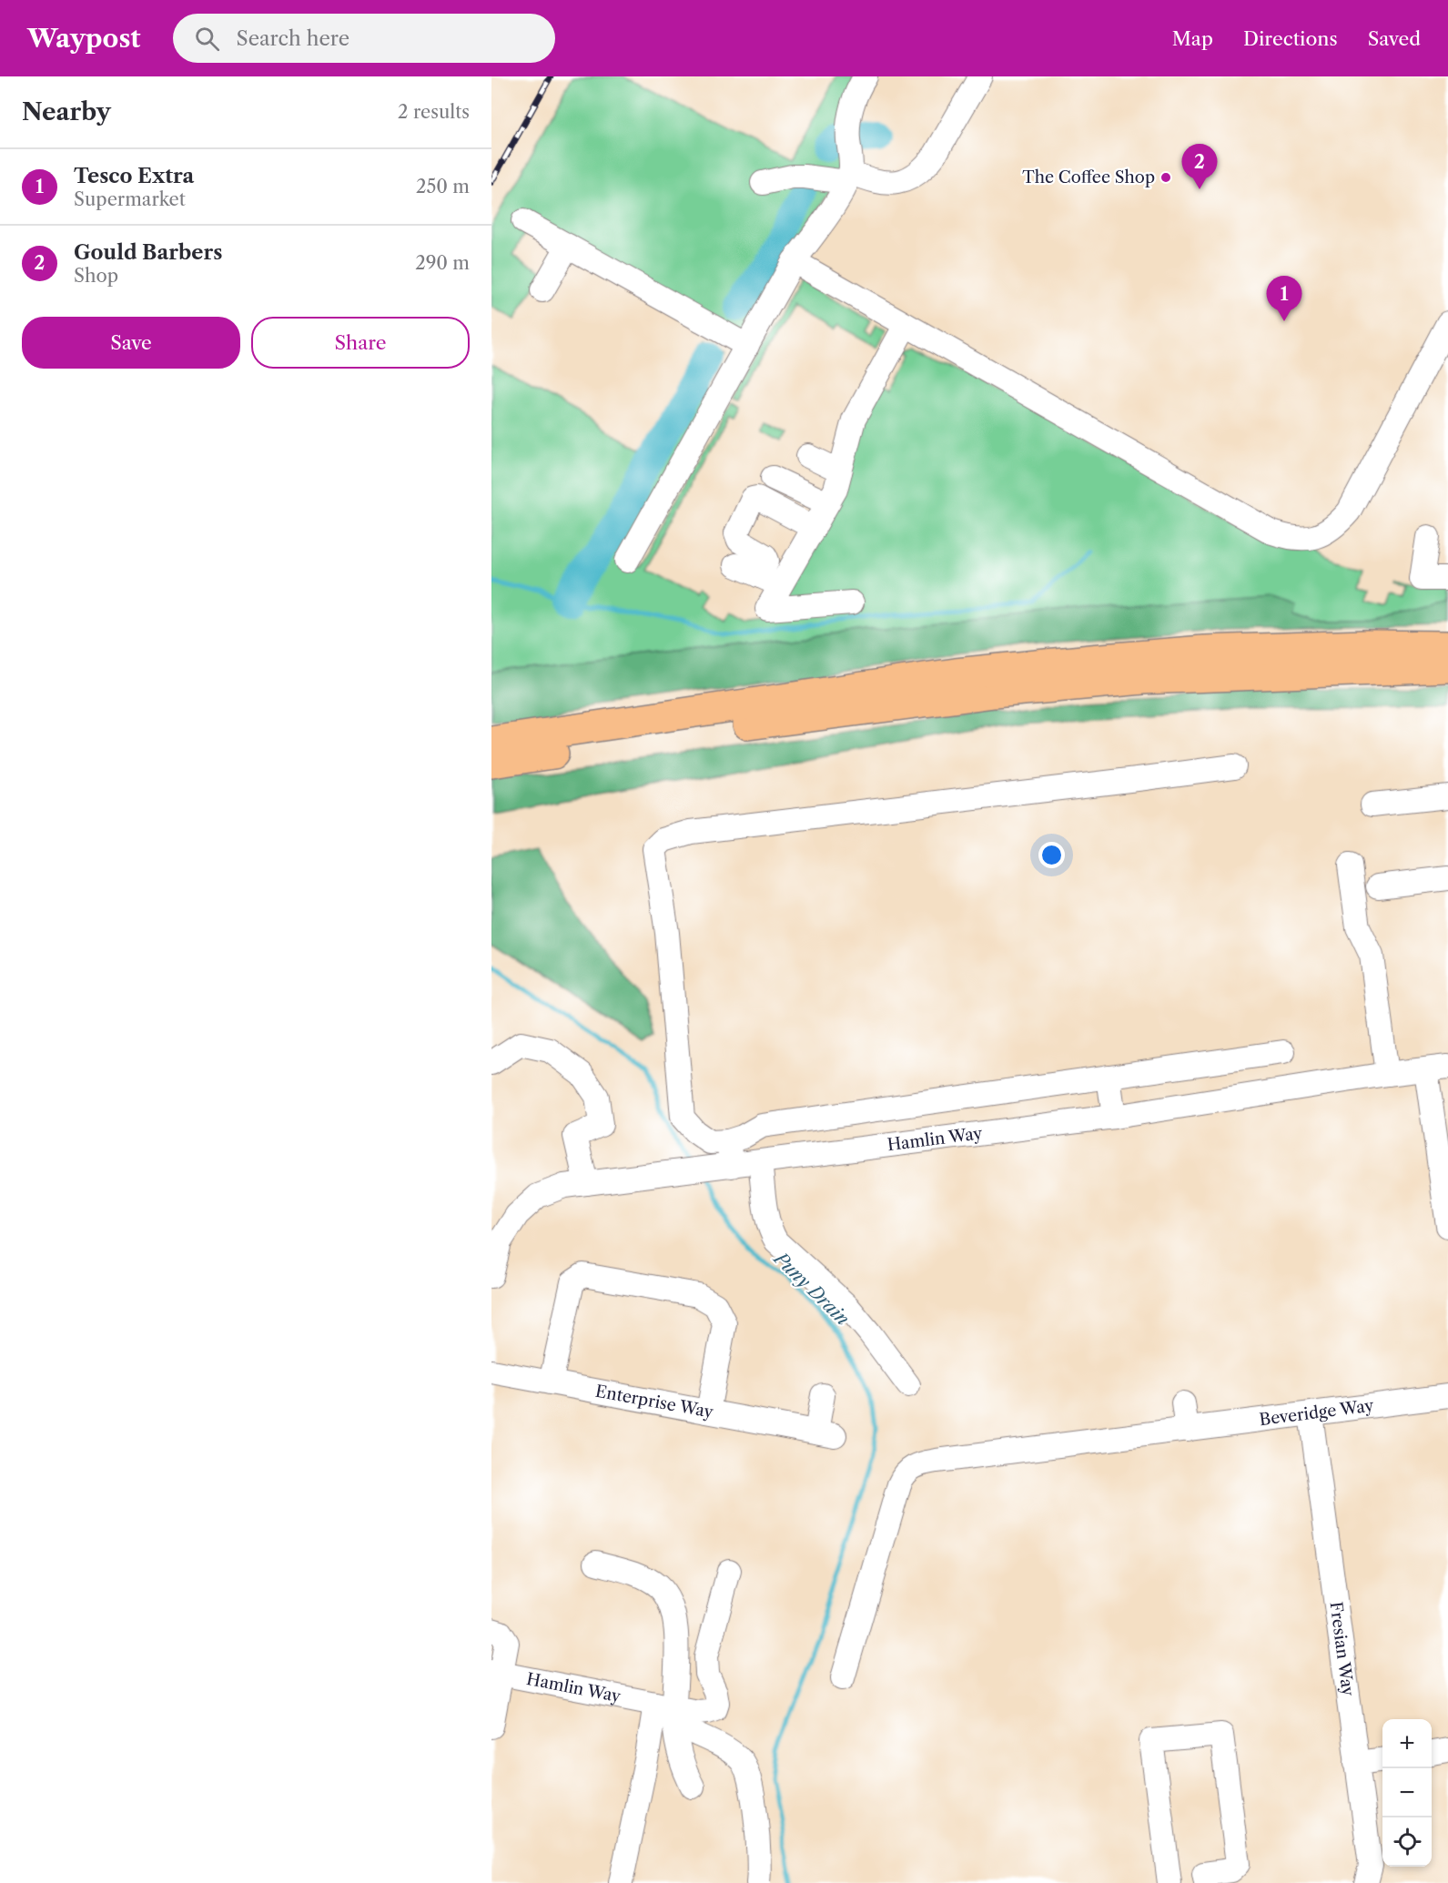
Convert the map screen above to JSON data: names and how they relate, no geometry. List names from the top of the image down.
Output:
{
  "streets": {
    "street": [
      "Hamlin Way",
      "Enterprise Way",
      "Beveridge Way",
      "Fresian Way"
    ]
  },
  "crossings": [
    ["Beveridge Way", "Fresian Way"]
  ],
  "water": ["Puny Drain"],
  "places": ["The Coffee Shop"],
  "page": {
    "header": "Waypost",
    "search": "Search here",
    "nav": ["Map", "Directions", "Saved"],
    "heading": ["Nearby", "2 results"],
    "pins": ["2", "1"],
    "list": [
      {
        "mark": "1",
        "name": "Tesco Extra",
        "note": "Supermarket",
        "value": "250 m"
      },
      {
        "mark": "2",
        "name": "Gould Barbers",
        "note": "Shop",
        "value": "290 m"
      }
    ],
    "buttons": ["Save", "Share"],
    "map_buttons": ["+", "−"]
  }
}
